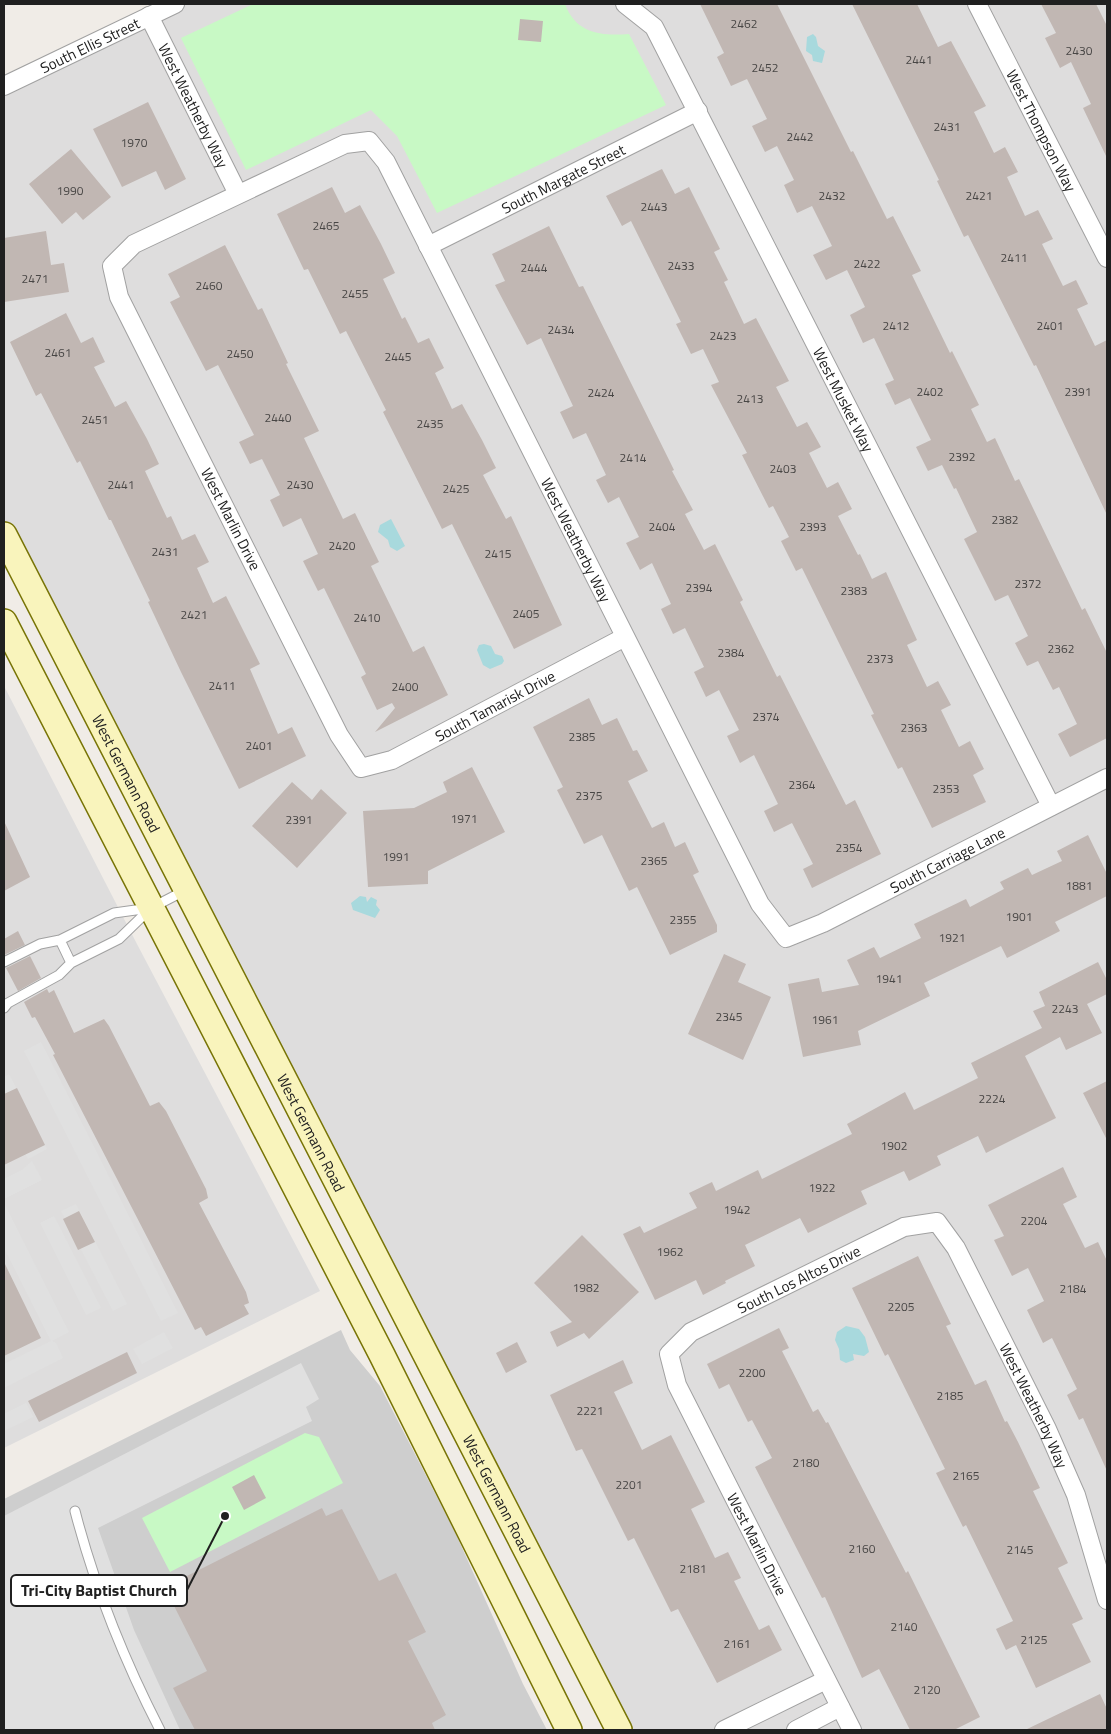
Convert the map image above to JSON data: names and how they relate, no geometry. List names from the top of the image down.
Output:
{
  "streets": {
    "main road": ["West Germann Road"],
    "street": [
      "South Ellis Street",
      "West Weatherby Way",
      "West Thompson Way",
      "South Margate Street",
      "West Musket Way",
      "West Marlin Drive",
      "South Tamarisk Drive",
      "South Carriage Lane",
      "South Los Altos Drive"
    ]
  },
  "crossings": [
    ["South Ellis Street", "West Weatherby Way"],
    ["West Weatherby Way", "South Margate Street"],
    ["West Weatherby Way", "West Marlin Drive"],
    ["West Weatherby Way", "South Tamarisk Drive"],
    ["West Weatherby Way", "South Carriage Lane"],
    ["West Weatherby Way", "South Los Altos Drive"],
    ["South Margate Street", "West Musket Way"],
    ["West Musket Way", "South Carriage Lane"],
    ["West Marlin Drive", "South Tamarisk Drive"],
    ["West Marlin Drive", "South Los Altos Drive"]
  ],
  "places": ["Tri-City Baptist Church"],
  "house_numbers": [
    "2462",
    "2430",
    "2441",
    "2452",
    "2431",
    "2442",
    "1970",
    "1990",
    "2432",
    "2421",
    "2443",
    "2465",
    "2411",
    "2422",
    "2433",
    "2444",
    "2471",
    "2460",
    "2455",
    "2412",
    "2401",
    "2434",
    "2423",
    "2461",
    "2450",
    "2445",
    "2402",
    "2391",
    "2424",
    "2413",
    "2440",
    "2451",
    "2435",
    "2392",
    "2414",
    "2403",
    "2441",
    "2430",
    "2425",
    "2382",
    "2404",
    "2393",
    "2420",
    "2431",
    "2415",
    "2372",
    "2394",
    "2383",
    "2405",
    "2421",
    "2410",
    "2362",
    "2384",
    "2373",
    "2411",
    "2400",
    "2374",
    "2363",
    "2385",
    "2401",
    "2364",
    "2353",
    "2375",
    "1971",
    "2391",
    "2354",
    "1991",
    "2365",
    "1881",
    "1901",
    "2355",
    "1921",
    "1941",
    "2243",
    "2345",
    "1961",
    "2224",
    "1902",
    "1922",
    "1942",
    "2204",
    "1962",
    "1982",
    "2184",
    "2205",
    "2200",
    "2185",
    "2221",
    "2180",
    "2165",
    "2201",
    "2160",
    "2145",
    "2181",
    "2140",
    "2125",
    "2161",
    "2120"
  ]
}
